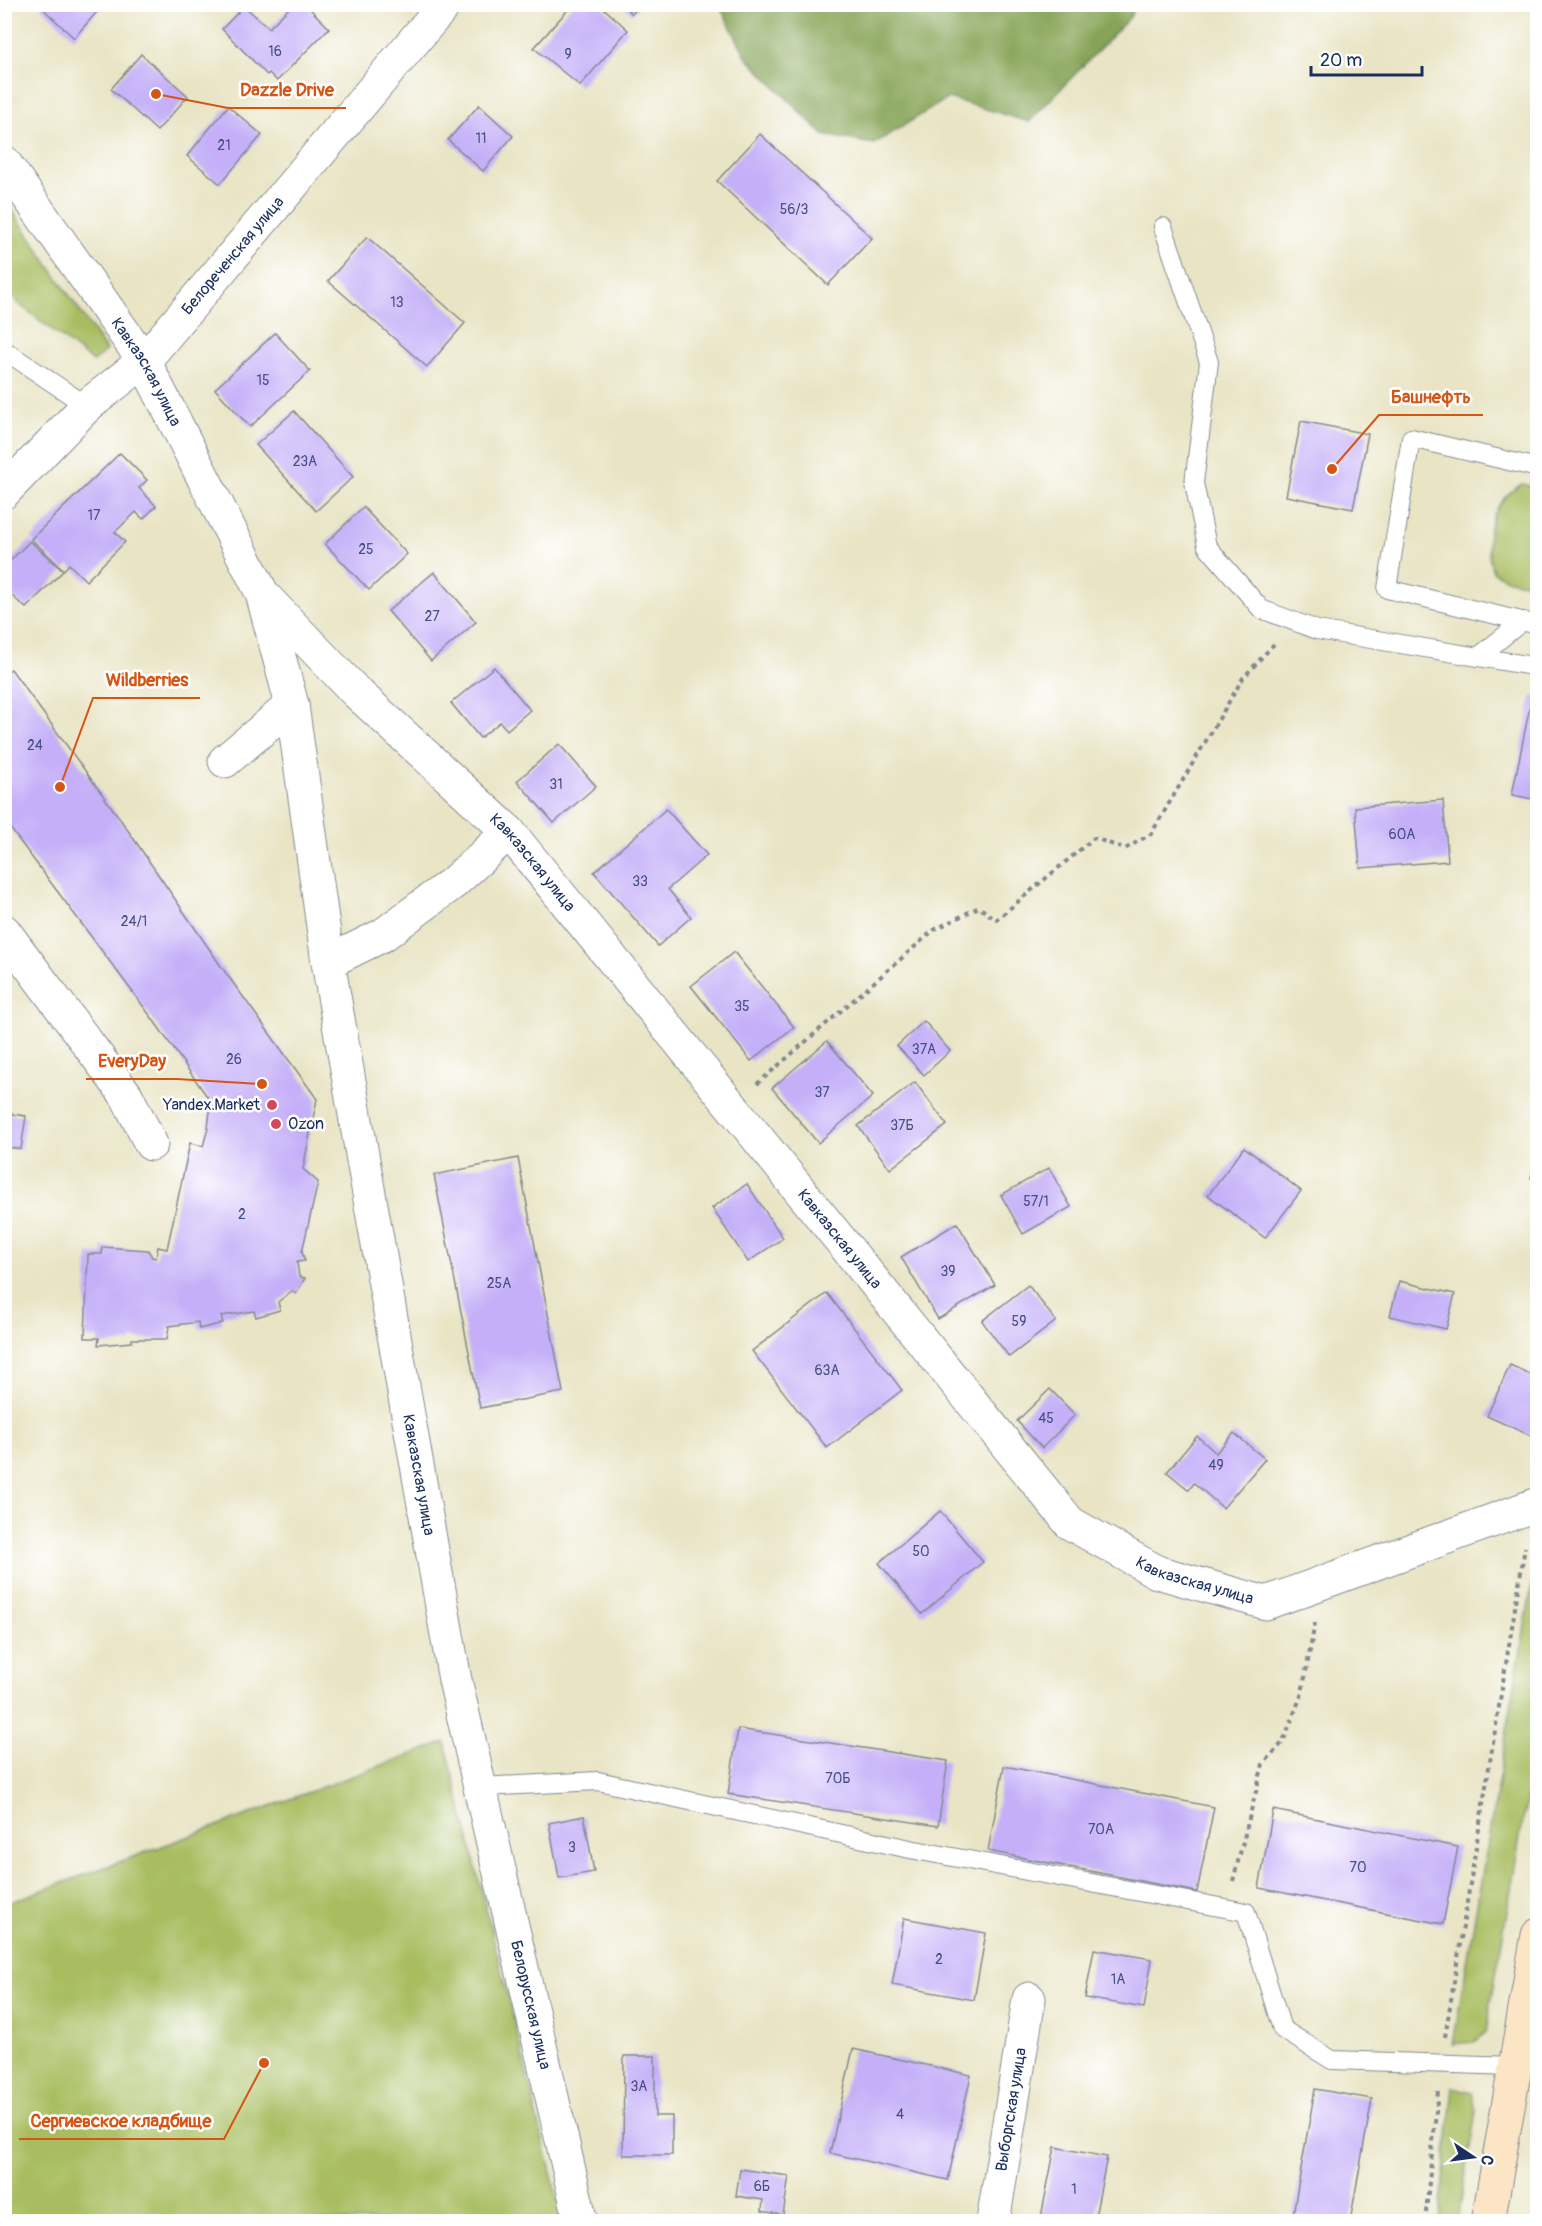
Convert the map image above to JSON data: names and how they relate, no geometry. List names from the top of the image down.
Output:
{
  "streets": {
    "street": [
      "Белореченская улица",
      "Кавказская улица",
      "Белорусская улица",
      "Выборгская улица"
    ]
  },
  "crossings": [
    ["Белореченская улица", "Кавказская улица"],
    ["Кавказская улица", "Белорусская улица"]
  ],
  "places": [
    "Dazzle Drive",
    "Башнефть",
    "Wildberries",
    "EveryDay",
    "Yandex.Market",
    "Ozon",
    "Сергиевское кладбище"
  ],
  "house_numbers": [
    "16",
    "9",
    "11",
    "21",
    "56/3",
    "13",
    "15",
    "23А",
    "17",
    "25",
    "27",
    "24",
    "31",
    "60А",
    "33",
    "24/1",
    "35",
    "37А",
    "26",
    "37",
    "37Б",
    "57/1",
    "2",
    "39",
    "25А",
    "59",
    "63А",
    "45",
    "49",
    "50",
    "70Б",
    "70А",
    "3",
    "70",
    "2",
    "1А",
    "3А",
    "4",
    "6Б",
    "1"
  ],
  "scale_bar": "20 m",
  "north": "right"
}
